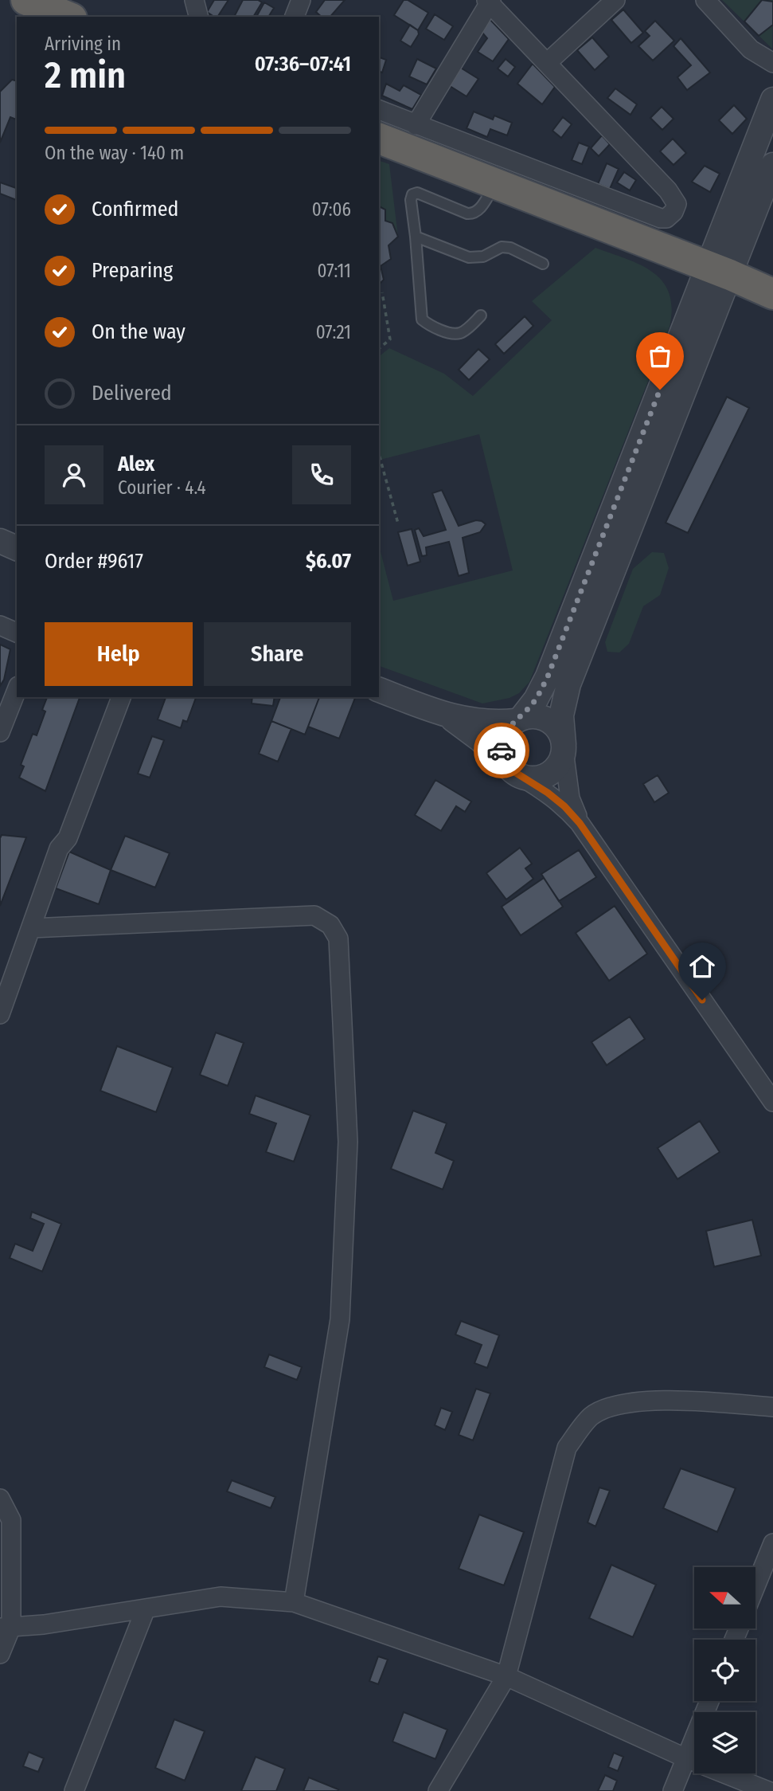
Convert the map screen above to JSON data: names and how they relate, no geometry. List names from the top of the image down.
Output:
{
  "north": "left",
  "page": {
    "heading": ["2 min", "Arriving in", "07:36–07:41"],
    "panel": [
      "Alex",
      "Courier · 4.4",
      "Order #9617",
      "$6.07"
    ],
    "bar": "On the way · 140 m",
    "list": [
      ["Confirmed", "07:06"],
      ["Preparing", "07:11"],
      ["On the way", "07:21"],
      "Delivered"
    ],
    "buttons": ["Help", "Share"]
  }
}
